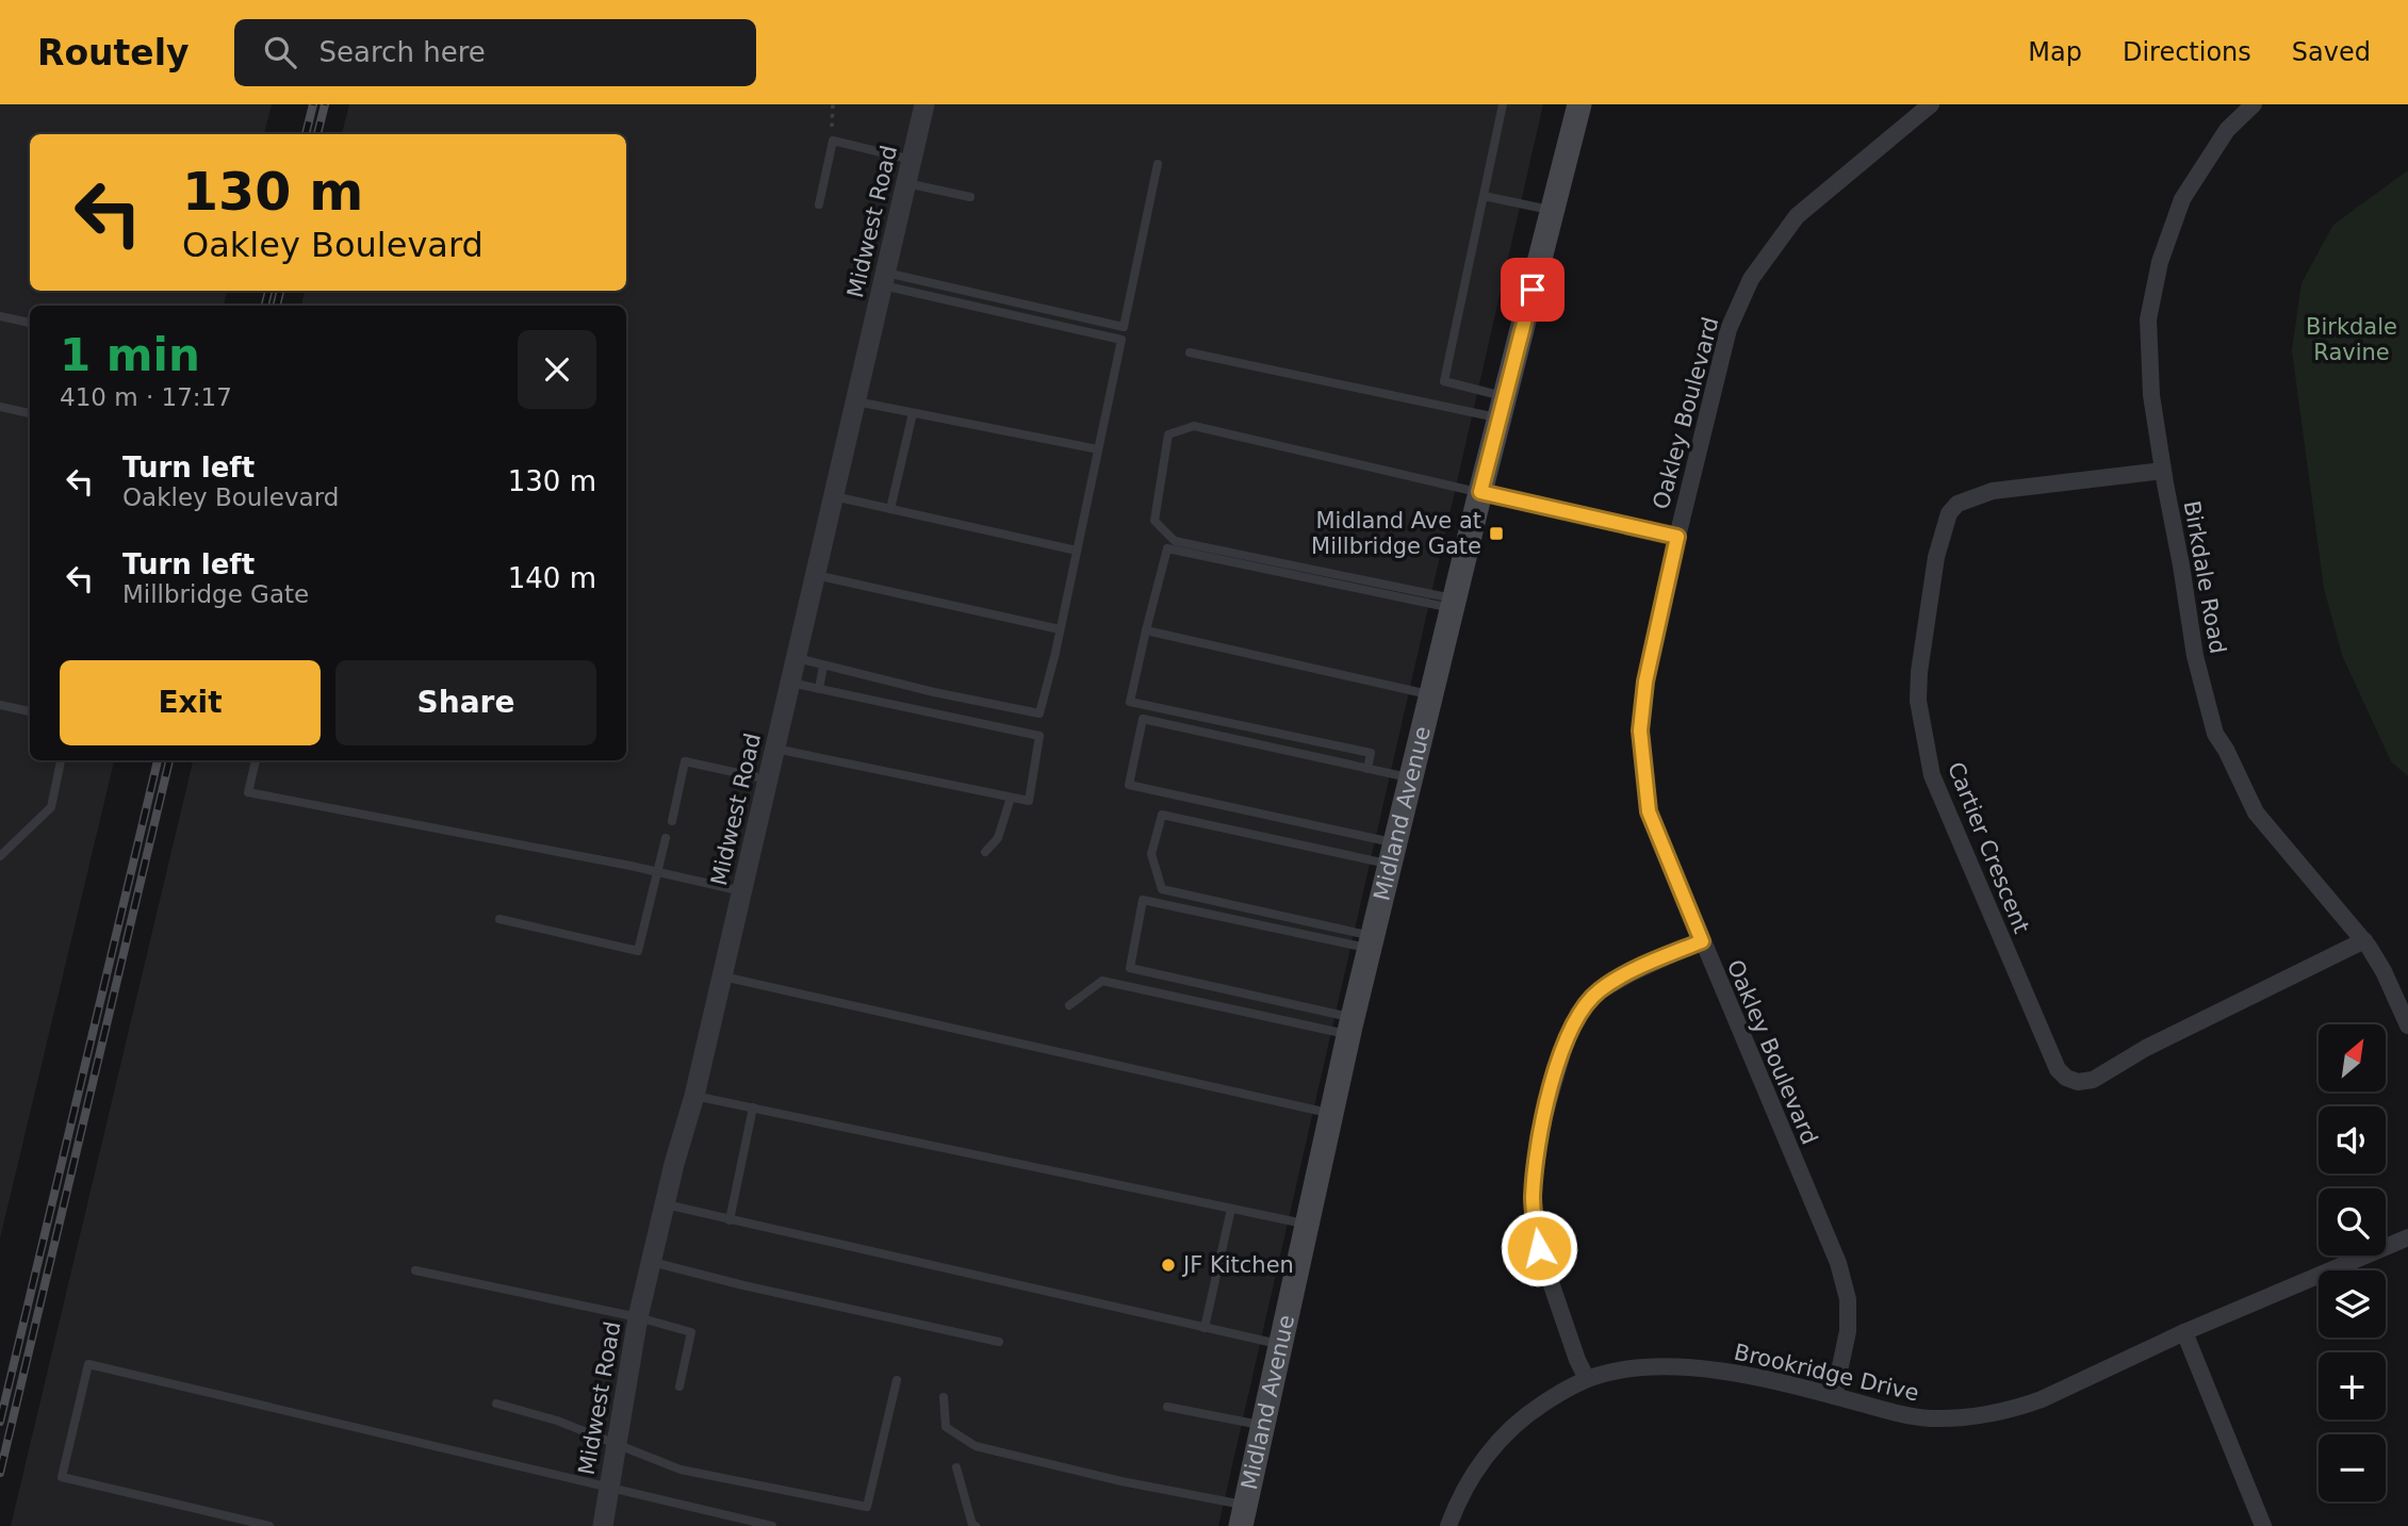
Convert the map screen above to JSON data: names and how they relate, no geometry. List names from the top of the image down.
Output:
{
  "streets": {
    "main road": ["Midland Avenue"],
    "street": [
      "Midwest Road",
      "Oakley Boulevard",
      "Birkdale Road",
      "Cartier Crescent",
      "Brookridge Drive"
    ]
  },
  "crossings": [
    ["Oakley Boulevard", "Brookridge Drive"],
    ["Birkdale Road", "Cartier Crescent"]
  ],
  "parks": ["Birkdale Ravine"],
  "places": {
    "transit": ["Midland Ave at Millbridge Gate"],
    "other": ["JF Kitchen"]
  },
  "north": "top right",
  "page": {
    "header": "Routely",
    "search": "Search here",
    "nav": ["Map", "Directions", "Saved"],
    "turn": ["130 m", "Oakley Boulevard"],
    "heading": ["1 min", "410 m · 17:17"],
    "list": [
      {
        "name": "Turn left",
        "note": "Oakley Boulevard",
        "value": "130 m"
      },
      {
        "name": "Turn left",
        "note": "Millbridge Gate",
        "value": "140 m"
      }
    ],
    "buttons": ["Exit", "Share"],
    "map_buttons": ["+", "−"]
  }
}
